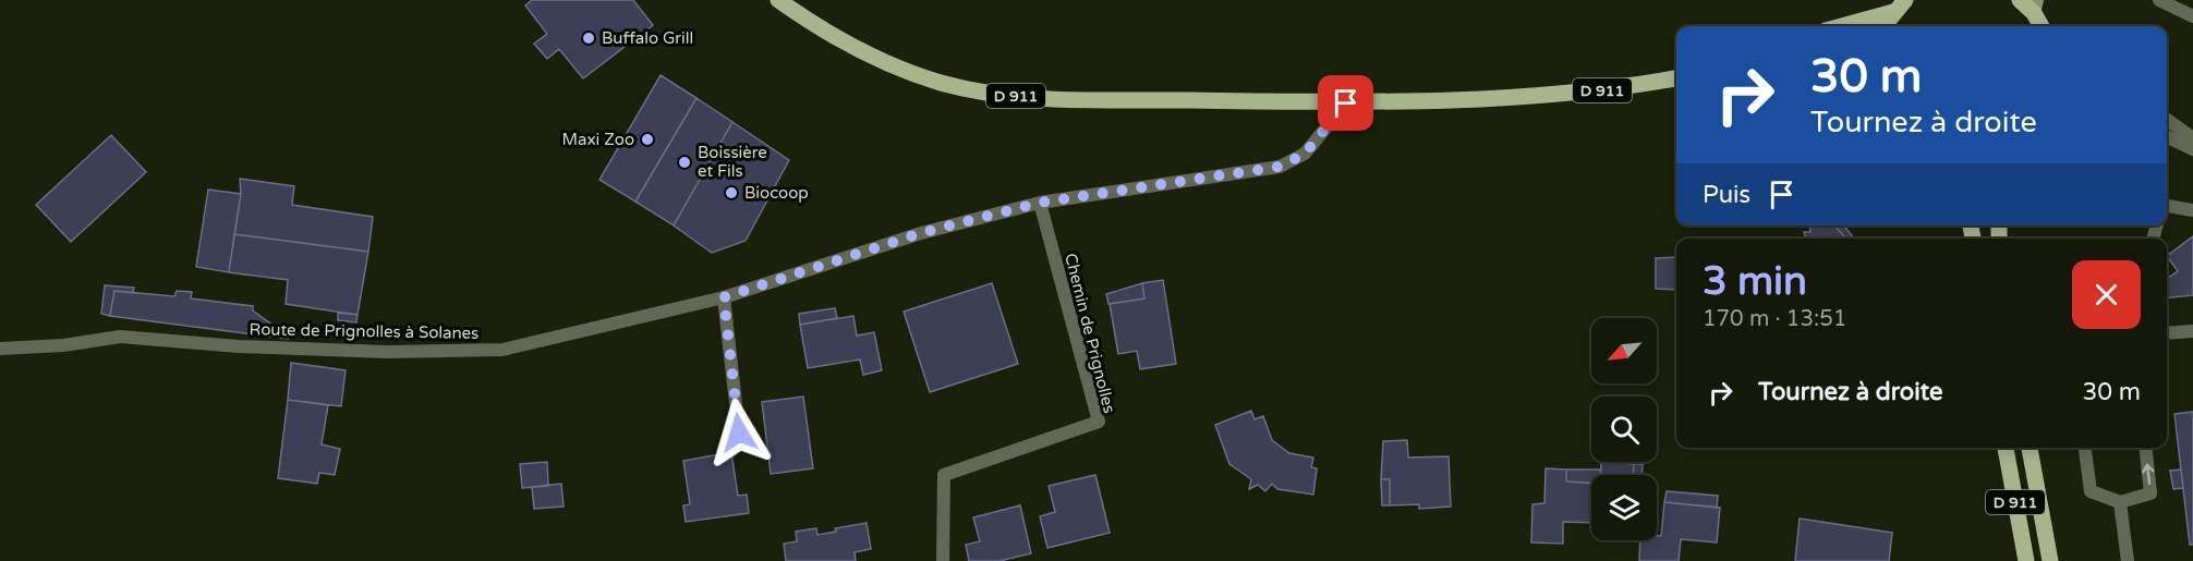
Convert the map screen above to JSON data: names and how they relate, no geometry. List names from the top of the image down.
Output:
{
  "streets": {
    "main road": ["D 911"],
    "street": ["Route de Prignolles à Solanes", "Chemin de Prignolles"]
  },
  "crossings": [
    ["D 911", "Route de Prignolles à Solanes"],
    ["Route de Prignolles à Solanes", "Chemin de Prignolles"]
  ],
  "places": [
    "Buffalo Grill",
    "Maxi Zoo",
    "Boissière et Fils",
    "Biocoop"
  ],
  "north": "bottom left",
  "page": {
    "turn": ["30 m", "Tournez à droite"],
    "then": "Puis",
    "heading": ["3 min", "170 m · 13:51"],
    "list": [
      {
        "name": "Tournez à droite",
        "value": "30 m"
      }
    ]
  }
}
